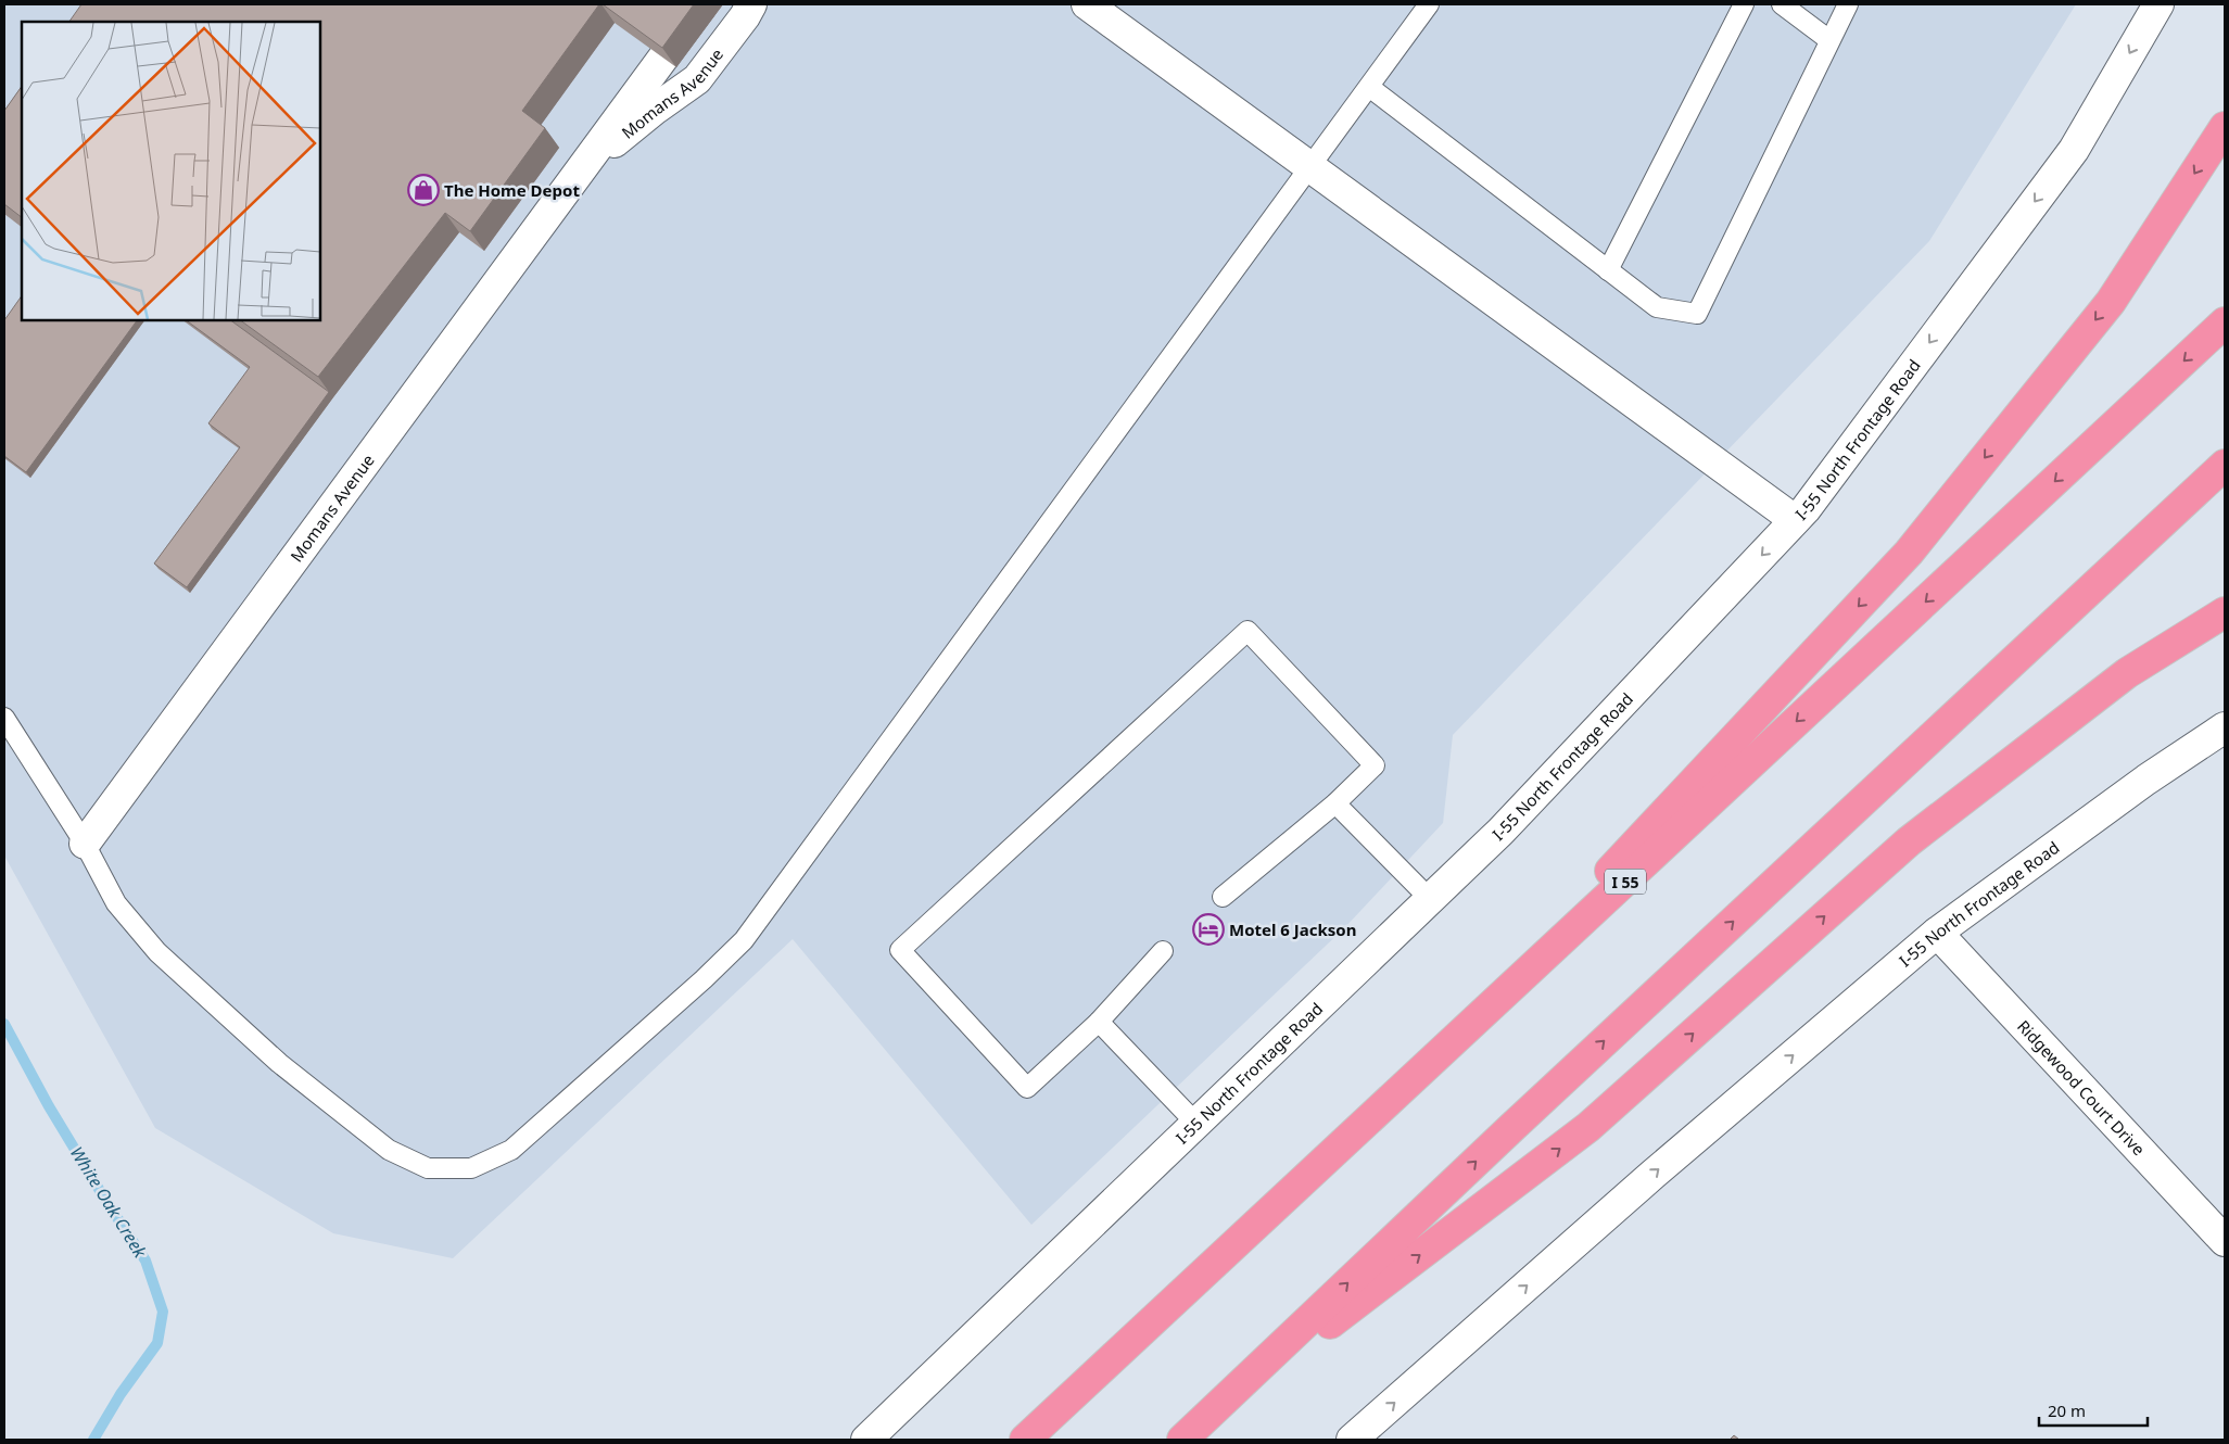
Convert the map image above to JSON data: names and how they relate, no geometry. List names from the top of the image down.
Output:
{
  "streets": {
    "highway": ["I 55"],
    "street": ["Momans Avenue", "I-55 North Frontage Road", "Ridgewood Court Drive"]
  },
  "crossings": [
    ["I-55 North Frontage Road", "Ridgewood Court Drive"]
  ],
  "water": ["White Oak Creek"],
  "places": {
    "shop": ["The Home Depot"],
    "hotel": ["Motel 6 Jackson"]
  },
  "scale_bar": "20 m"
}
